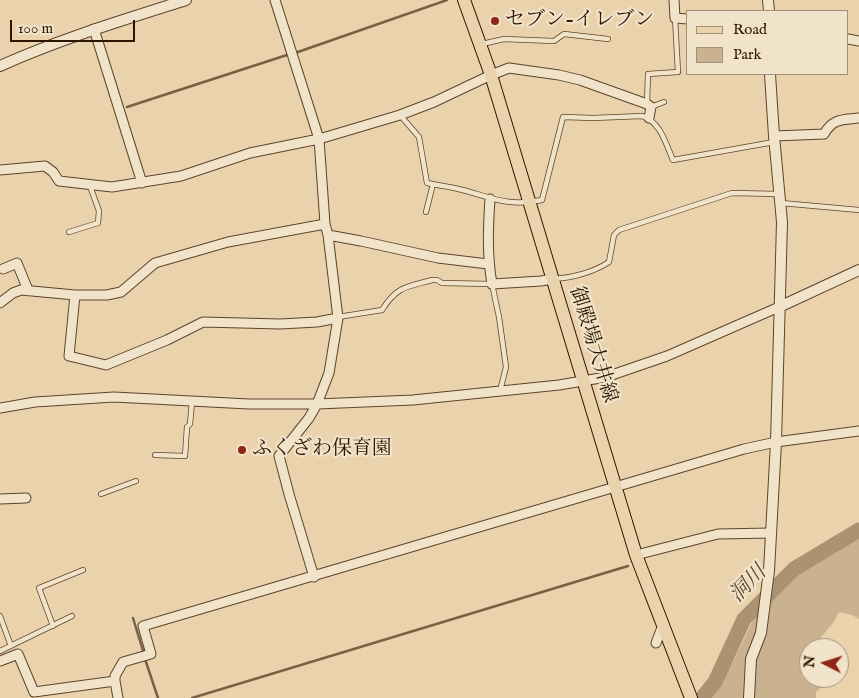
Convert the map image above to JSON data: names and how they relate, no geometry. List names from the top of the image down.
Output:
{
  "streets": {
    "main road": ["御殿場大井線"]
  },
  "water": ["洞川"],
  "places": ["セブン-イレブン", "ふくざわ保育園"],
  "legend": ["Road", "Park"],
  "scale_bar": "100 m",
  "north": "left"
}
